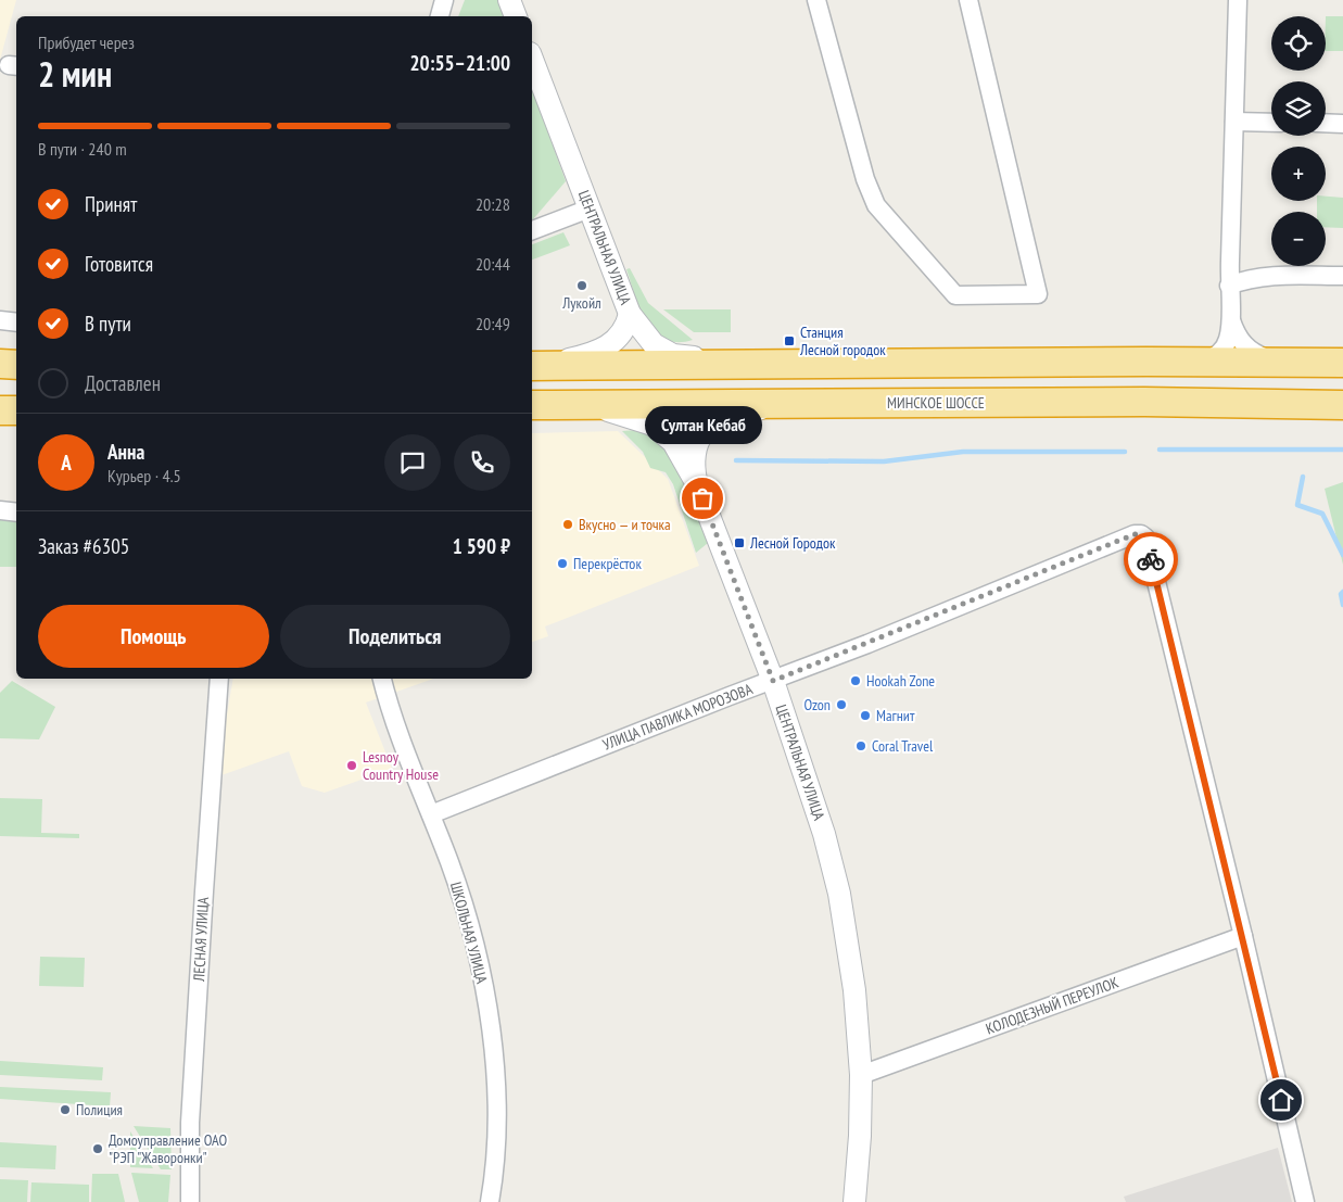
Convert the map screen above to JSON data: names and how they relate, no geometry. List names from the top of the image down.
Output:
{
  "streets": {
    "highway": ["МИНСКОЕ ШОССЕ"],
    "street": [
      "ЦЕНТРАЛЬНАЯ УЛИЦА",
      "УЛИЦА ПАВЛИКА МОРОЗОВА",
      "ШКОЛЬНАЯ УЛИЦА",
      "ЛЕСНАЯ УЛИЦА",
      "КОЛОДЕЗНЫЙ ПЕРЕУЛОК"
    ]
  },
  "crossings": [
    ["ЦЕНТРАЛЬНАЯ УЛИЦА", "МИНСКОЕ ШОССЕ"],
    ["ЦЕНТРАЛЬНАЯ УЛИЦА", "УЛИЦА ПАВЛИКА МОРОЗОВА"],
    ["ЦЕНТРАЛЬНАЯ УЛИЦА", "КОЛОДЕЗНЫЙ ПЕРЕУЛОК"],
    ["УЛИЦА ПАВЛИКА МОРОЗОВА", "ШКОЛЬНАЯ УЛИЦА"],
    ["УЛИЦА ПАВЛИКА МОРОЗОВА", "КОЛОДЕЗНЫЙ ПЕРЕУЛОК"]
  ],
  "places": {
    "other": [
      "Лукойл",
      "Султан Кебаб",
      "Вкусно — и точка",
      "Перекрёсток",
      "Hookah Zone",
      "Ozon",
      "Магнит",
      "Coral Travel",
      "Lesnoy Country House",
      "Полиция",
      "Домоуправление ОАО \"РЭП \"Жаворонки\""
    ],
    "transit": ["Станция Лесной городок", "Лесной Городок"]
  },
  "page": {
    "map_buttons": ["+", "−"],
    "heading": ["2 мин", "Прибудет через", "20:55–21:00"],
    "panel": [
      "Анна",
      "Курьер · 4.5",
      "Заказ #6305",
      "1 590 ₽"
    ],
    "bar": "В пути · 240 m",
    "list": [
      ["Принят", "20:28"],
      ["Готовится", "20:44"],
      ["В пути", "20:49"],
      "Доставлен"
    ],
    "bubble": "Султан Кебаб",
    "round": "А",
    "buttons": ["Помощь", "Поделиться"]
  }
}
